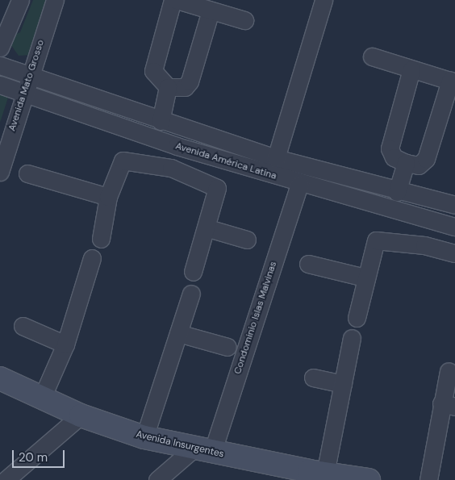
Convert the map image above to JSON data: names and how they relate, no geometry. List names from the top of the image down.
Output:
{
  "streets": {
    "main road": ["Avenida Insurgentes"],
    "street": ["Avenida Mato Grosso", "Avenida América Latina", "Condominio Islas Malvinas"]
  },
  "crossings": [
    ["Avenida Mato Grosso", "Avenida América Latina"],
    ["Avenida América Latina", "Condominio Islas Malvinas"],
    ["Condominio Islas Malvinas", "Avenida Insurgentes"]
  ],
  "scale_bar": "20 m"
}
